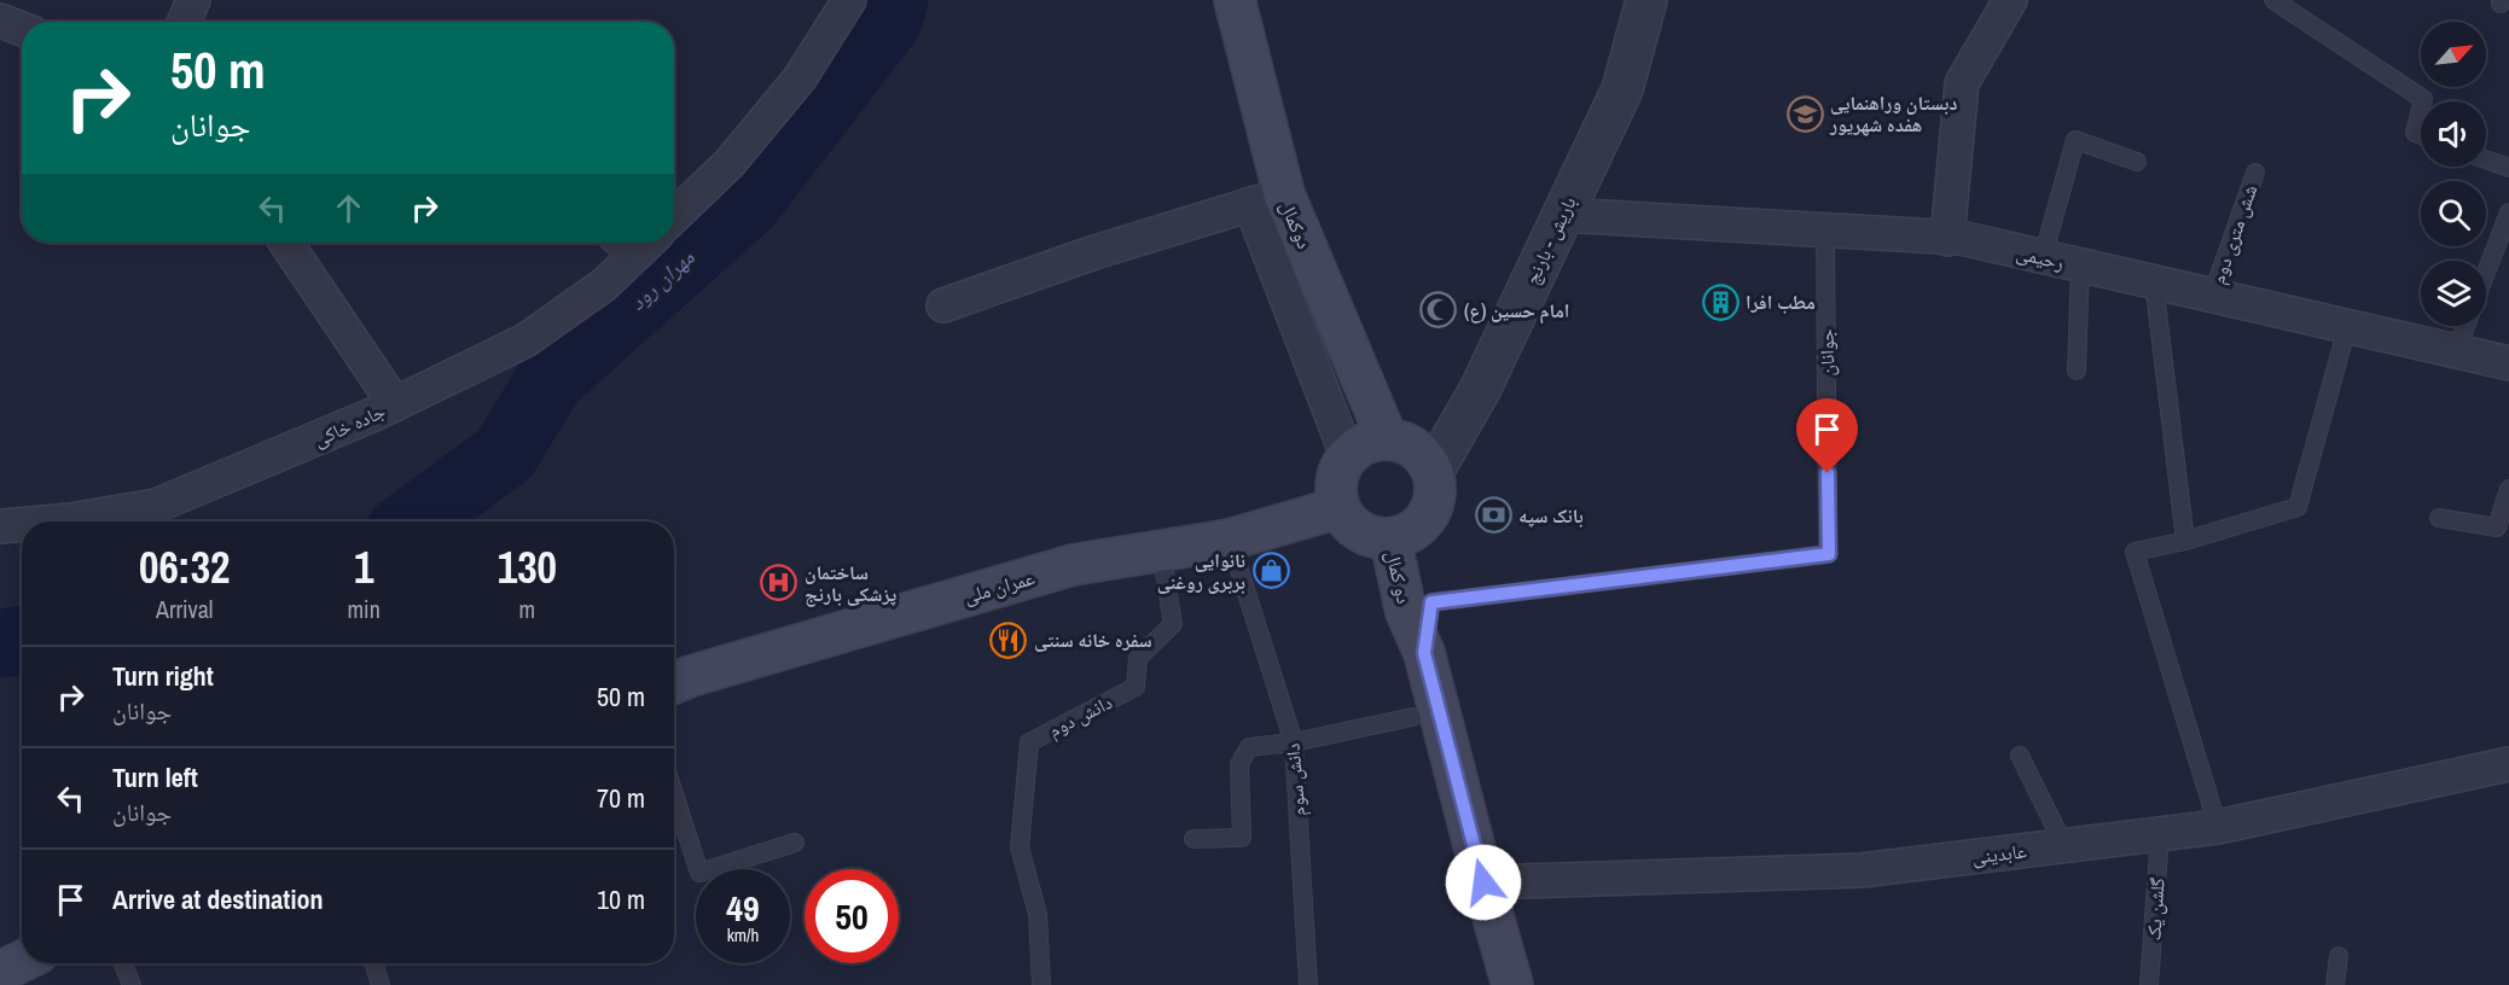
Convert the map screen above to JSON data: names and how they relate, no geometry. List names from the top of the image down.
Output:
{
  "streets": {
    "main road": ["دوکمال", "دو کمال", "عمران ملی"],
    "street": [
      "باریش - بارنج",
      "رحیمی",
      "جاده خاکی",
      "عابدینی"
    ],
    "lane": [
      "شش متری دوم",
      "جوانان",
      "دانش دوم",
      "دانش سوم",
      "گلشن یک"
    ]
  },
  "crossings": [
    ["دوکمال", "باریش - بارنج"],
    ["دوکمال", "دو کمال"],
    ["دوکمال", "عمران ملی"],
    ["شش متری دوم", "رحیمی"],
    ["باریش - بارنج", "رحیمی"],
    ["باریش - بارنج", "دو کمال"],
    ["باریش - بارنج", "عمران ملی"],
    ["رحیمی", "جوانان"],
    ["جوانان", "دو کمال"],
    ["دو کمال", "عمران ملی"],
    ["دو کمال", "عابدینی"],
    ["عمران ملی", "دانش دوم"],
    ["عمران ملی", "دانش سوم"],
    ["عابدینی", "گلشن یک"]
  ],
  "water": ["مهران رود"],
  "places": {
    "school or university": ["دبستان وراهنمایی هفده شهریور"],
    "building": ["مطب افرا"],
    "mosque": ["امام حسین (ع)"],
    "bank": ["بانک سپه"],
    "shop": ["نانوایی بربری روغنی"],
    "hospital": ["ساختمان پزشکی بارنج"],
    "restaurant": ["سفره خانه سنتی"]
  },
  "north": "top right",
  "page": {
    "turn": ["50 m", "جوانان"],
    "eta": [
      "06:32",
      "Arrival",
      "1",
      "min",
      "130",
      "m"
    ],
    "list": [
      {
        "name": "Turn right",
        "note": "جوانان",
        "value": "50 m"
      },
      {
        "name": "Turn left",
        "note": "جوانان",
        "value": "70 m"
      },
      {
        "name": "Arrive at destination",
        "value": "10 m"
      }
    ],
    "speed": "49 km/h",
    "limit": "50"
  }
}
